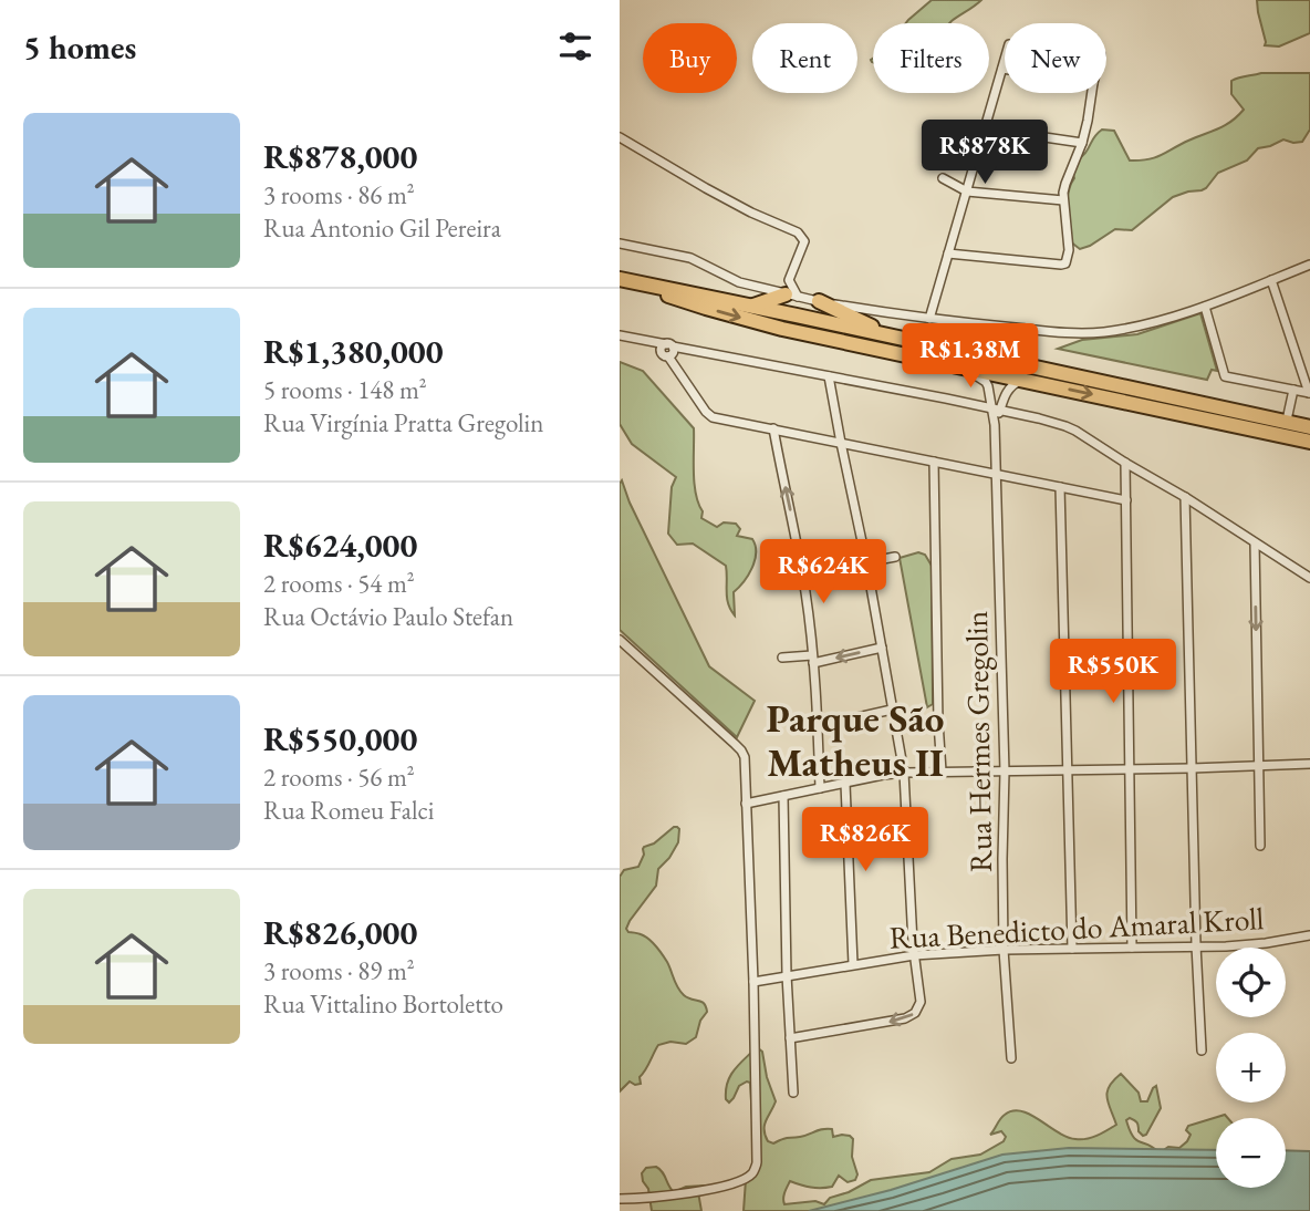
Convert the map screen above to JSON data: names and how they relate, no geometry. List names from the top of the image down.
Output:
{
  "streets": {
    "street": ["Rua Hermes Gregolin", "Rua Benedicto do Amaral Kroll"]
  },
  "crossings": [
    ["Rua Hermes Gregolin", "Rua Benedicto do Amaral Kroll"]
  ],
  "districts": ["Parque São Matheus II"],
  "page": {
    "heading": "5 homes",
    "chip": [
      "Buy",
      "Rent",
      "Filters",
      "New"
    ],
    "list": [
      {
        "name": "R$878,000",
        "note": "3 rooms · 86 m² · Rua Antonio Gil Pereira"
      },
      {
        "name": "R$1,380,000",
        "note": "5 rooms · 148 m² · Rua Virgínia Pratta Gregolin"
      },
      {
        "name": "R$624,000",
        "note": "2 rooms · 54 m² · Rua Octávio Paulo Stefan"
      },
      {
        "name": "R$550,000",
        "note": "2 rooms · 56 m² · Rua Romeu Falci"
      },
      {
        "name": "R$826,000",
        "note": "3 rooms · 89 m² · Rua Vittalino Bortoletto"
      }
    ],
    "price": [
      "R$878K",
      "R$1.38M",
      "R$624K",
      "R$550K",
      "R$826K"
    ],
    "map_buttons": ["+", "−"]
  }
}
